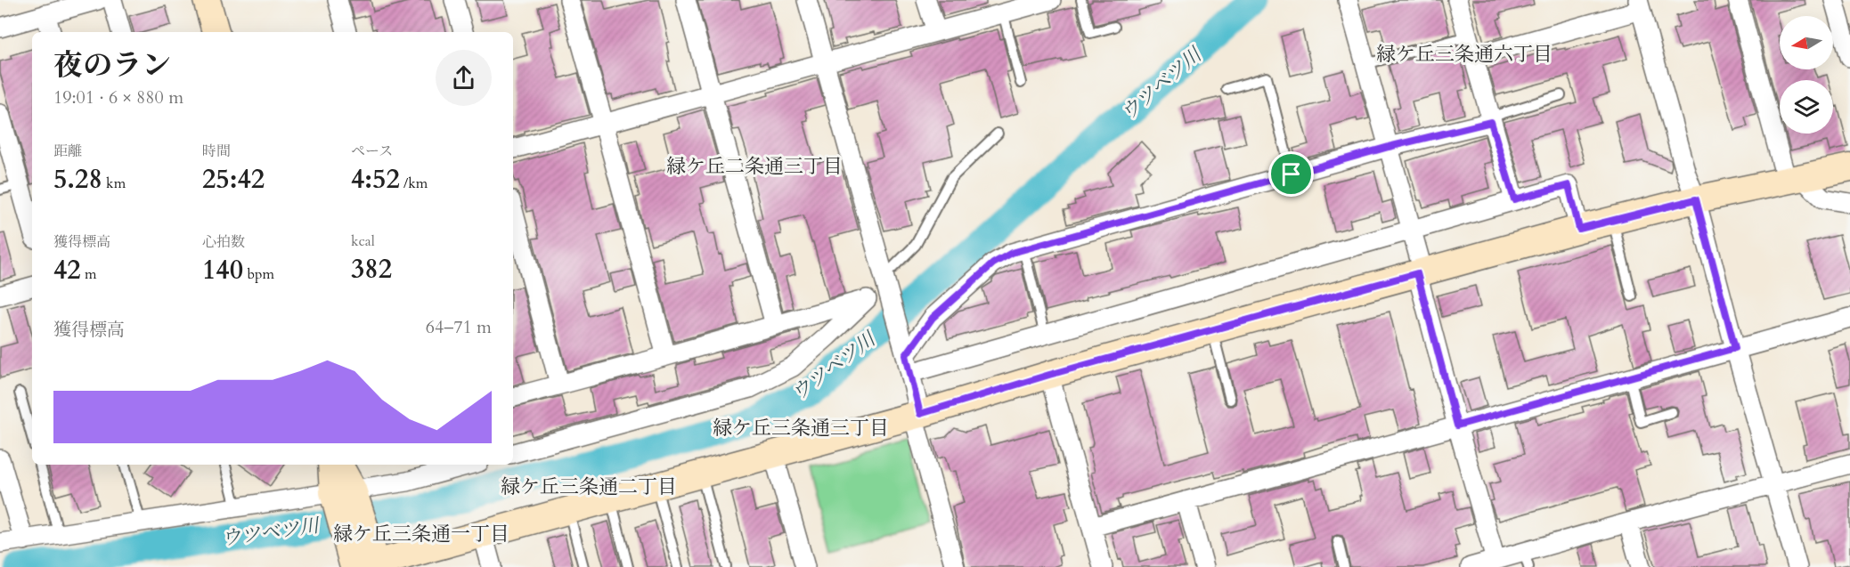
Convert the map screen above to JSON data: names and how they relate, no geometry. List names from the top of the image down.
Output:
{
  "districts": [
    "緑ケ丘三条通六丁目",
    "緑ケ丘二条通三丁目",
    "緑ケ丘三条通三丁目",
    "緑ケ丘三条通二丁目",
    "緑ケ丘三条通一丁目"
  ],
  "water": ["ウツベツ川"],
  "north": "left",
  "page": {
    "heading": ["夜のラン", "19:01 · 6 × 880 m"],
    "stats": [
      ["距離", "5.28 km"],
      ["時間", "25:42"],
      ["ペース", "4:52 /km"],
      ["獲得標高", "42 m"],
      ["心拍数", "140 bpm"],
      ["kcal", "382"]
    ],
    "chart": ["獲得標高", "64–71 m"]
  }
}
